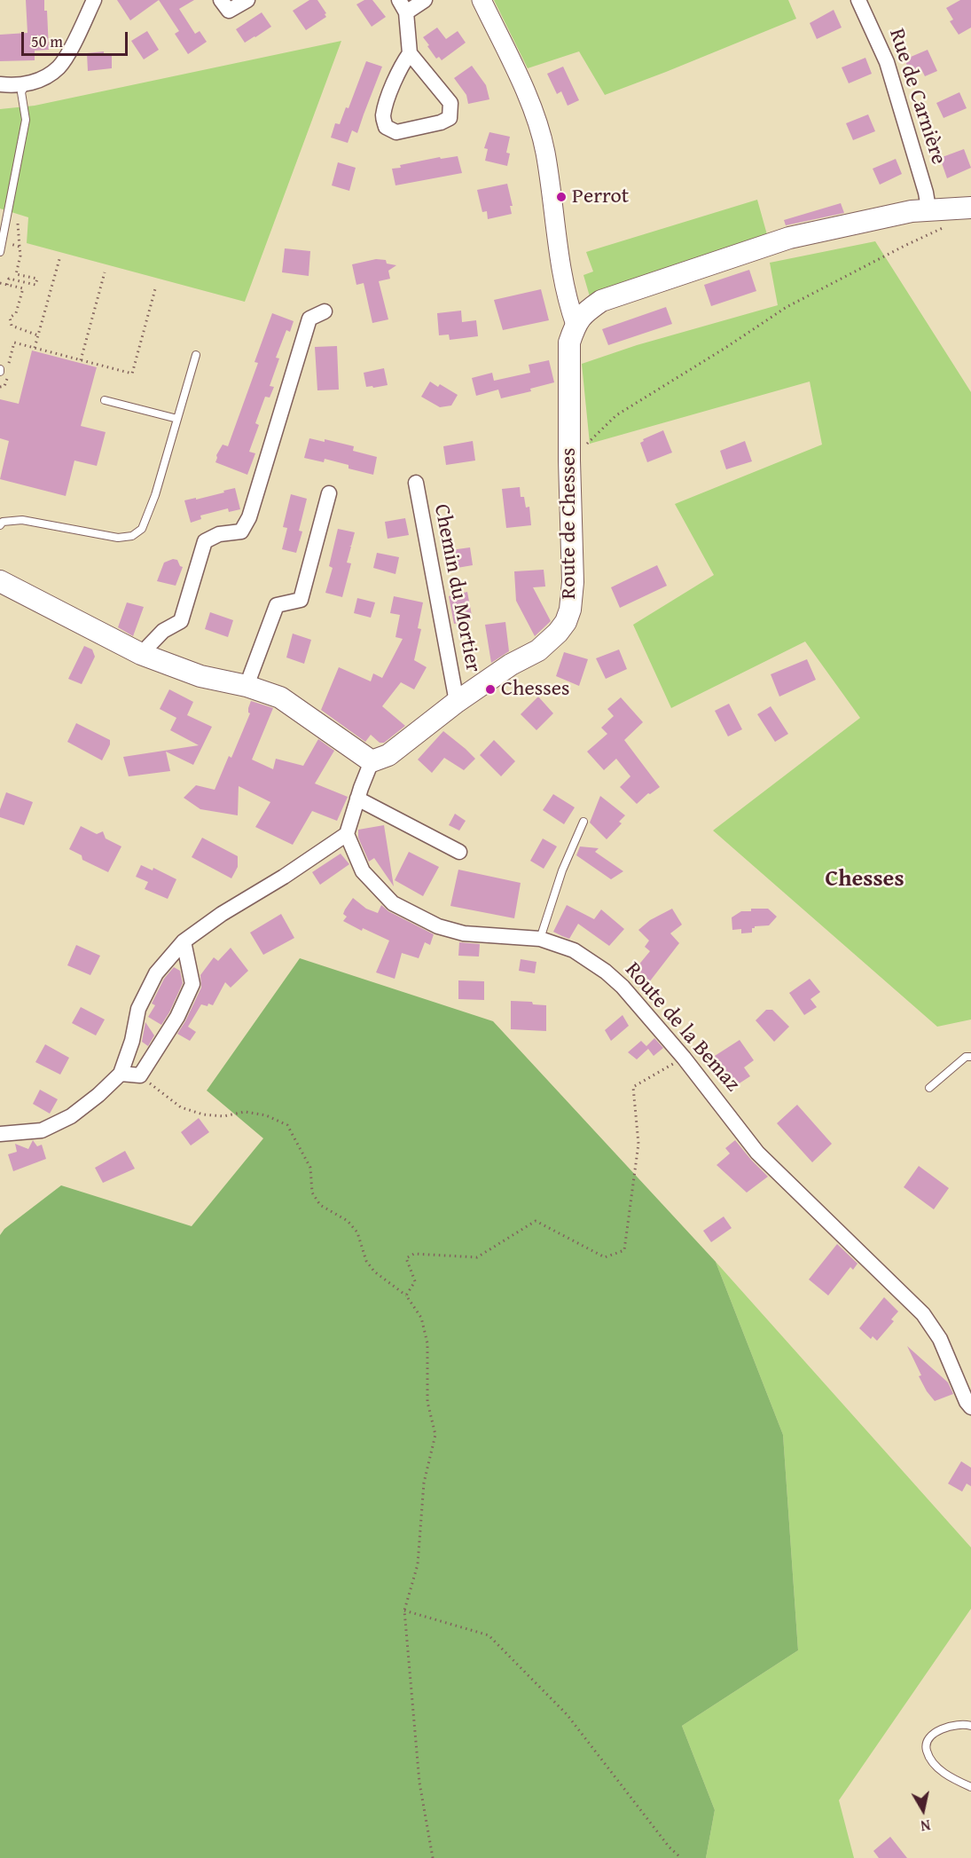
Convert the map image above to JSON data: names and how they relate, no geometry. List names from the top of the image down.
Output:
{
  "streets": {
    "main road": ["Route de Chesses"],
    "street": ["Rue de Carnière", "Chemin du Mortier", "Route de la Bemaz"]
  },
  "crossings": [
    ["Route de Chesses", "Chemin du Mortier"]
  ],
  "districts": ["Chesses"],
  "places": ["Perrot", "Chesses"],
  "scale_bar": "50 m",
  "north": "bottom"
}
